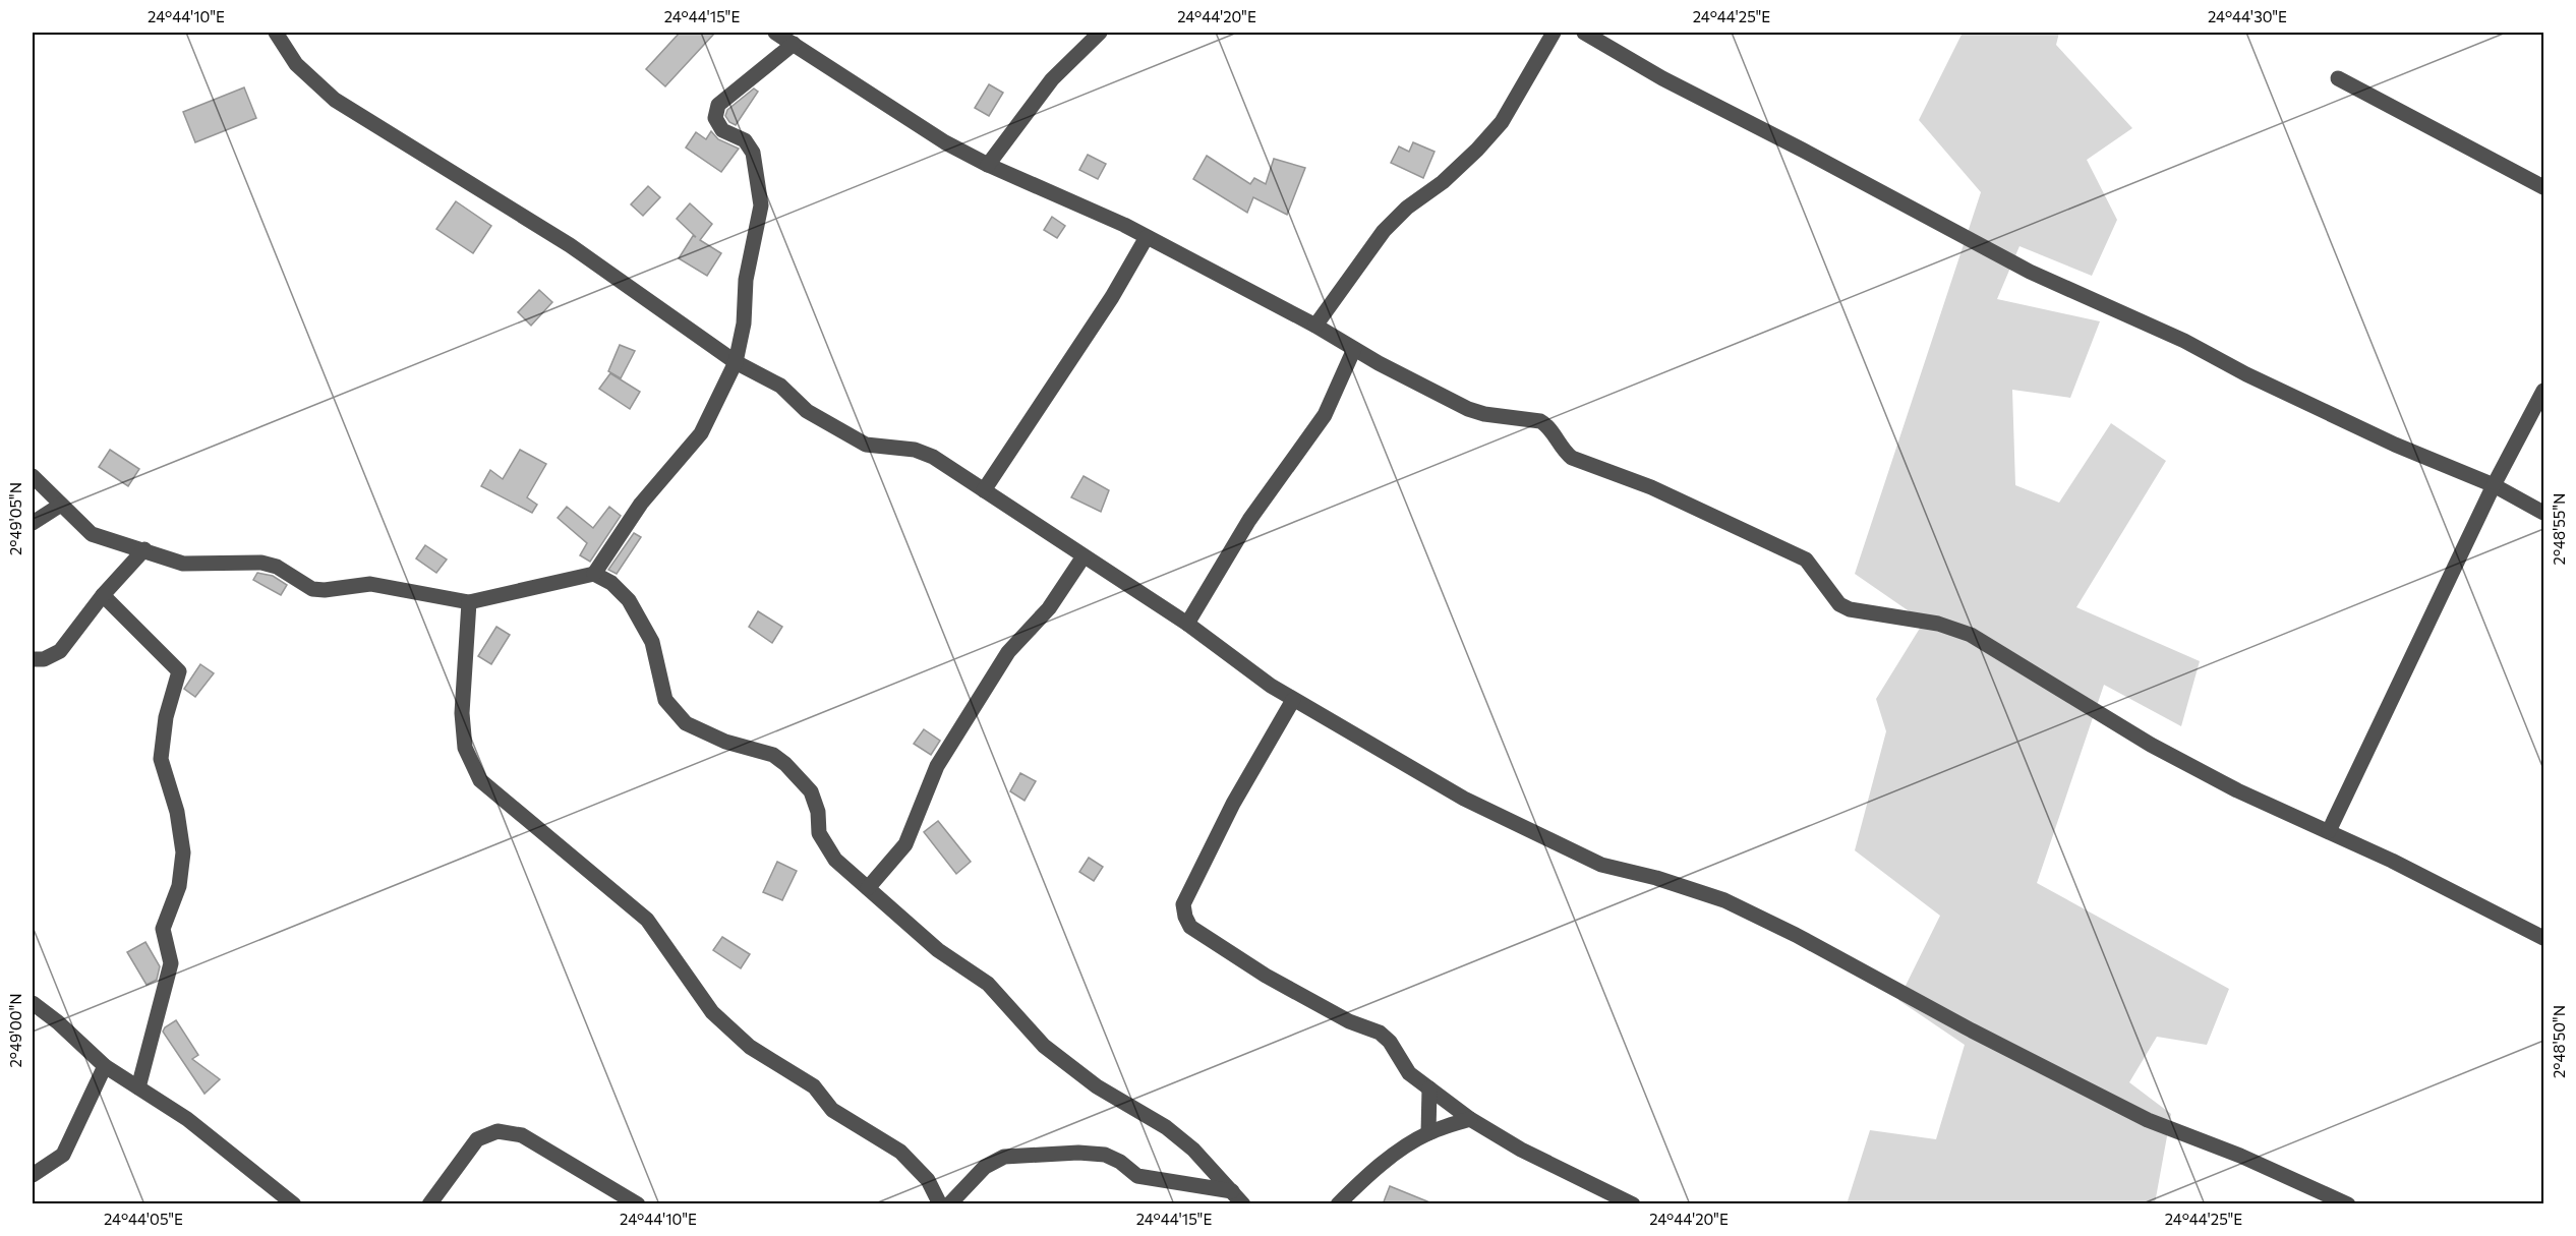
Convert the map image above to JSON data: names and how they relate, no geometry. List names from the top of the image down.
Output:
{
  "coordinates": [
    "24°44'10\"E",
    "24°44'15\"E",
    "24°44'20\"E",
    "24°44'25\"E",
    "24°44'30\"E",
    "2°49'05\"N",
    "2°48'55\"N",
    "2°49'00\"N",
    "2°48'50\"N",
    "24°44'05\"E"
  ]
}
